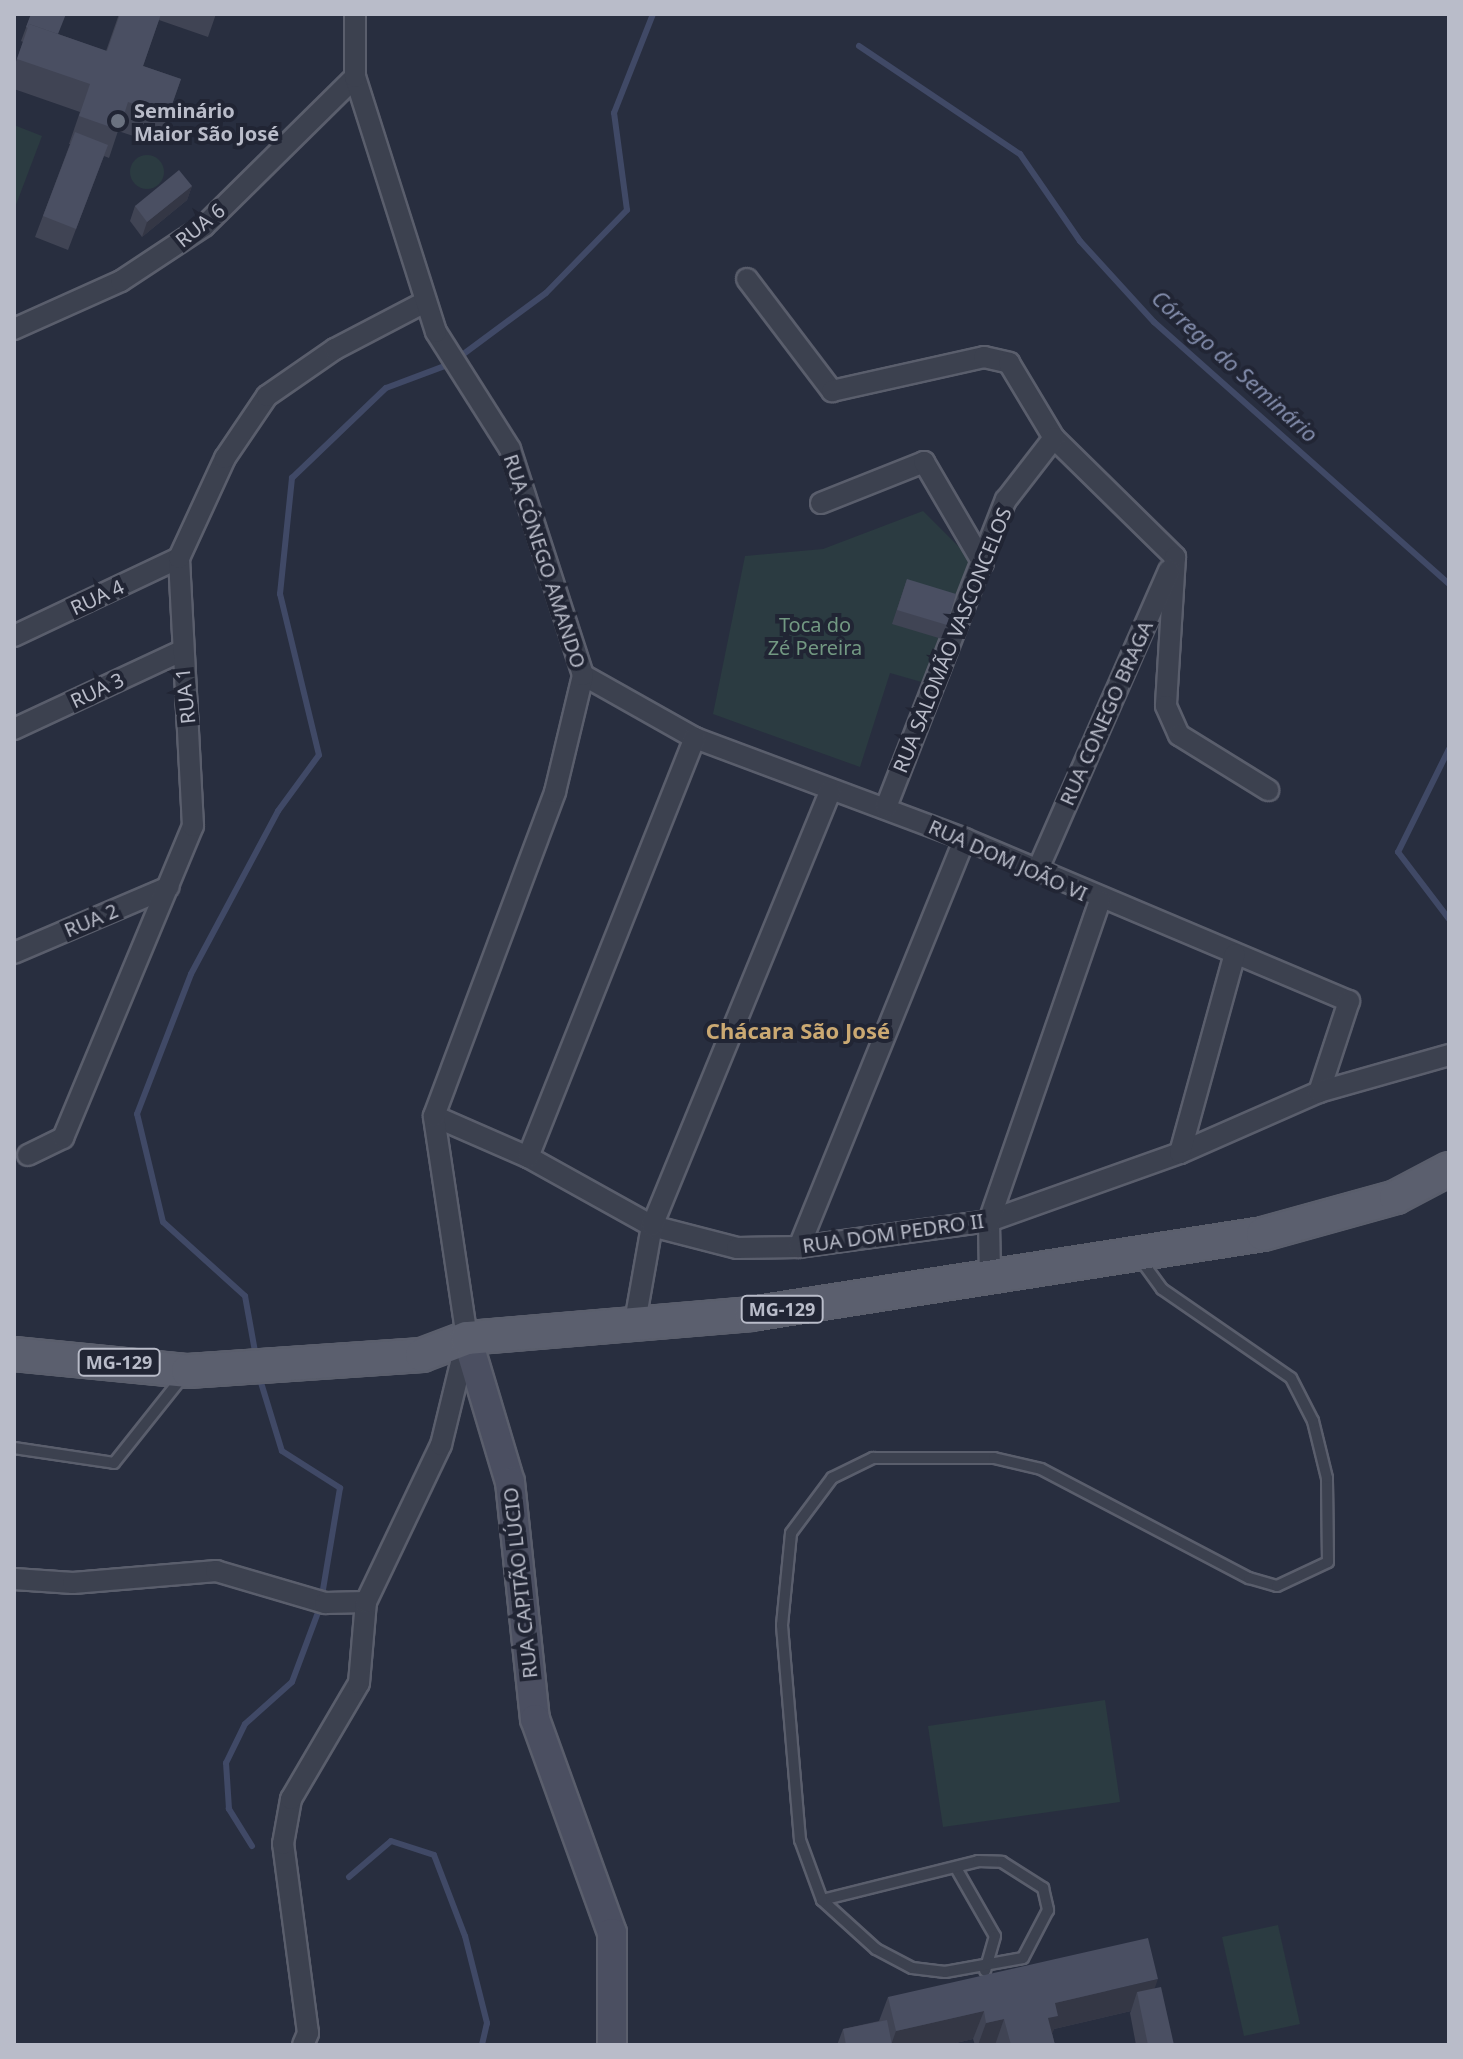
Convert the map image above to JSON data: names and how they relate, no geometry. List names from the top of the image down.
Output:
{
  "streets": {
    "main road": ["MG-129"],
    "street": [
      "RUA 6",
      "RUA CÔNEGO AMANDO",
      "RUA 4",
      "RUA SALOMÃO VASCONCELOS",
      "RUA 3",
      "RUA 1",
      "RUA CONEGO BRAGA",
      "RUA DOM JOÃO VI",
      "RUA 2",
      "RUA DOM PEDRO II",
      "RUA CAPITÃO LÚCIO"
    ]
  },
  "crossings": [
    ["RUA 6", "RUA CÔNEGO AMANDO"],
    ["RUA CÔNEGO AMANDO", "RUA 1"],
    ["RUA CÔNEGO AMANDO", "RUA DOM JOÃO VI"],
    ["RUA CÔNEGO AMANDO", "RUA DOM PEDRO II"],
    ["RUA CÔNEGO AMANDO", "RUA CAPITÃO LÚCIO"],
    ["RUA 4", "RUA 1"],
    ["RUA SALOMÃO VASCONCELOS", "RUA DOM JOÃO VI"],
    ["RUA 3", "RUA 1"],
    ["RUA 1", "RUA 2"],
    ["RUA CONEGO BRAGA", "RUA DOM JOÃO VI"],
    ["RUA DOM JOÃO VI", "RUA DOM PEDRO II"],
    ["RUA DOM PEDRO II", "RUA CAPITÃO LÚCIO"],
    ["MG-129", "RUA CAPITÃO LÚCIO"]
  ],
  "districts": ["Chácara São José"],
  "water": ["Córrego do Seminário"],
  "parks": ["Toca do Zé Pereira"],
  "places": ["Seminário Maior São José"]
}
